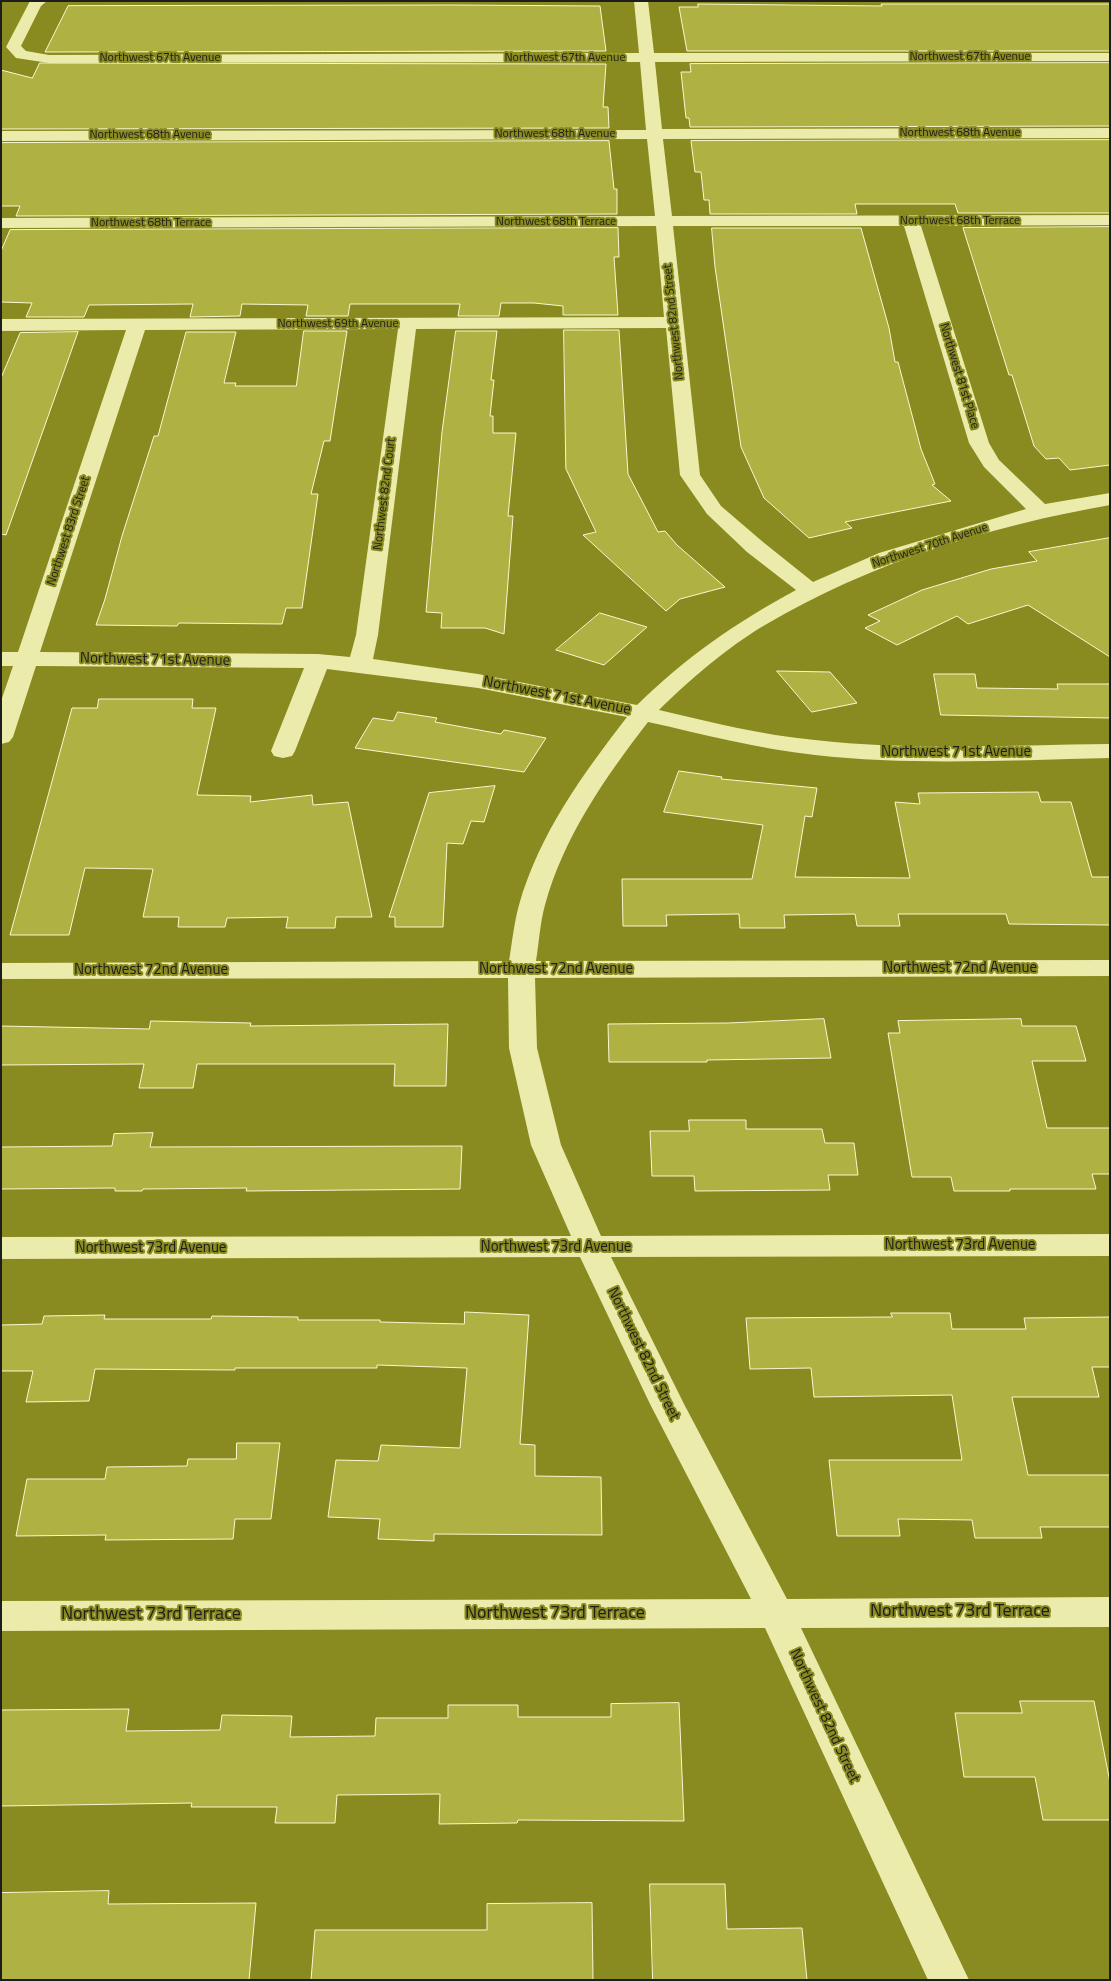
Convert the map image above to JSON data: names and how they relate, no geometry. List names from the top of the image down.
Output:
{
  "streets": {
    "street": [
      "Northwest 67th Avenue",
      "Northwest 68th Avenue",
      "Northwest 68th Terrace",
      "Northwest 82nd Street",
      "Northwest 69th Avenue",
      "Northwest 81st Place",
      "Northwest 82nd Court",
      "Northwest 83rd Street",
      "Northwest 70th Avenue",
      "Northwest 71st Avenue",
      "Northwest 72nd Avenue",
      "Northwest 73rd Avenue",
      "Northwest 73rd Terrace"
    ]
  },
  "crossings": [
    ["Northwest 67th Avenue", "Northwest 82nd Street"],
    ["Northwest 68th Avenue", "Northwest 82nd Street"],
    ["Northwest 68th Terrace", "Northwest 82nd Street"],
    ["Northwest 68th Terrace", "Northwest 81st Place"],
    ["Northwest 82nd Street", "Northwest 69th Avenue"],
    ["Northwest 82nd Street", "Northwest 70th Avenue"],
    ["Northwest 82nd Street", "Northwest 71st Avenue"],
    ["Northwest 82nd Street", "Northwest 72nd Avenue"],
    ["Northwest 82nd Street", "Northwest 73rd Avenue"],
    ["Northwest 82nd Street", "Northwest 73rd Terrace"],
    ["Northwest 69th Avenue", "Northwest 82nd Court"],
    ["Northwest 69th Avenue", "Northwest 83rd Street"],
    ["Northwest 81st Place", "Northwest 70th Avenue"],
    ["Northwest 82nd Court", "Northwest 71st Avenue"],
    ["Northwest 83rd Street", "Northwest 71st Avenue"],
    ["Northwest 70th Avenue", "Northwest 71st Avenue"]
  ]
}
